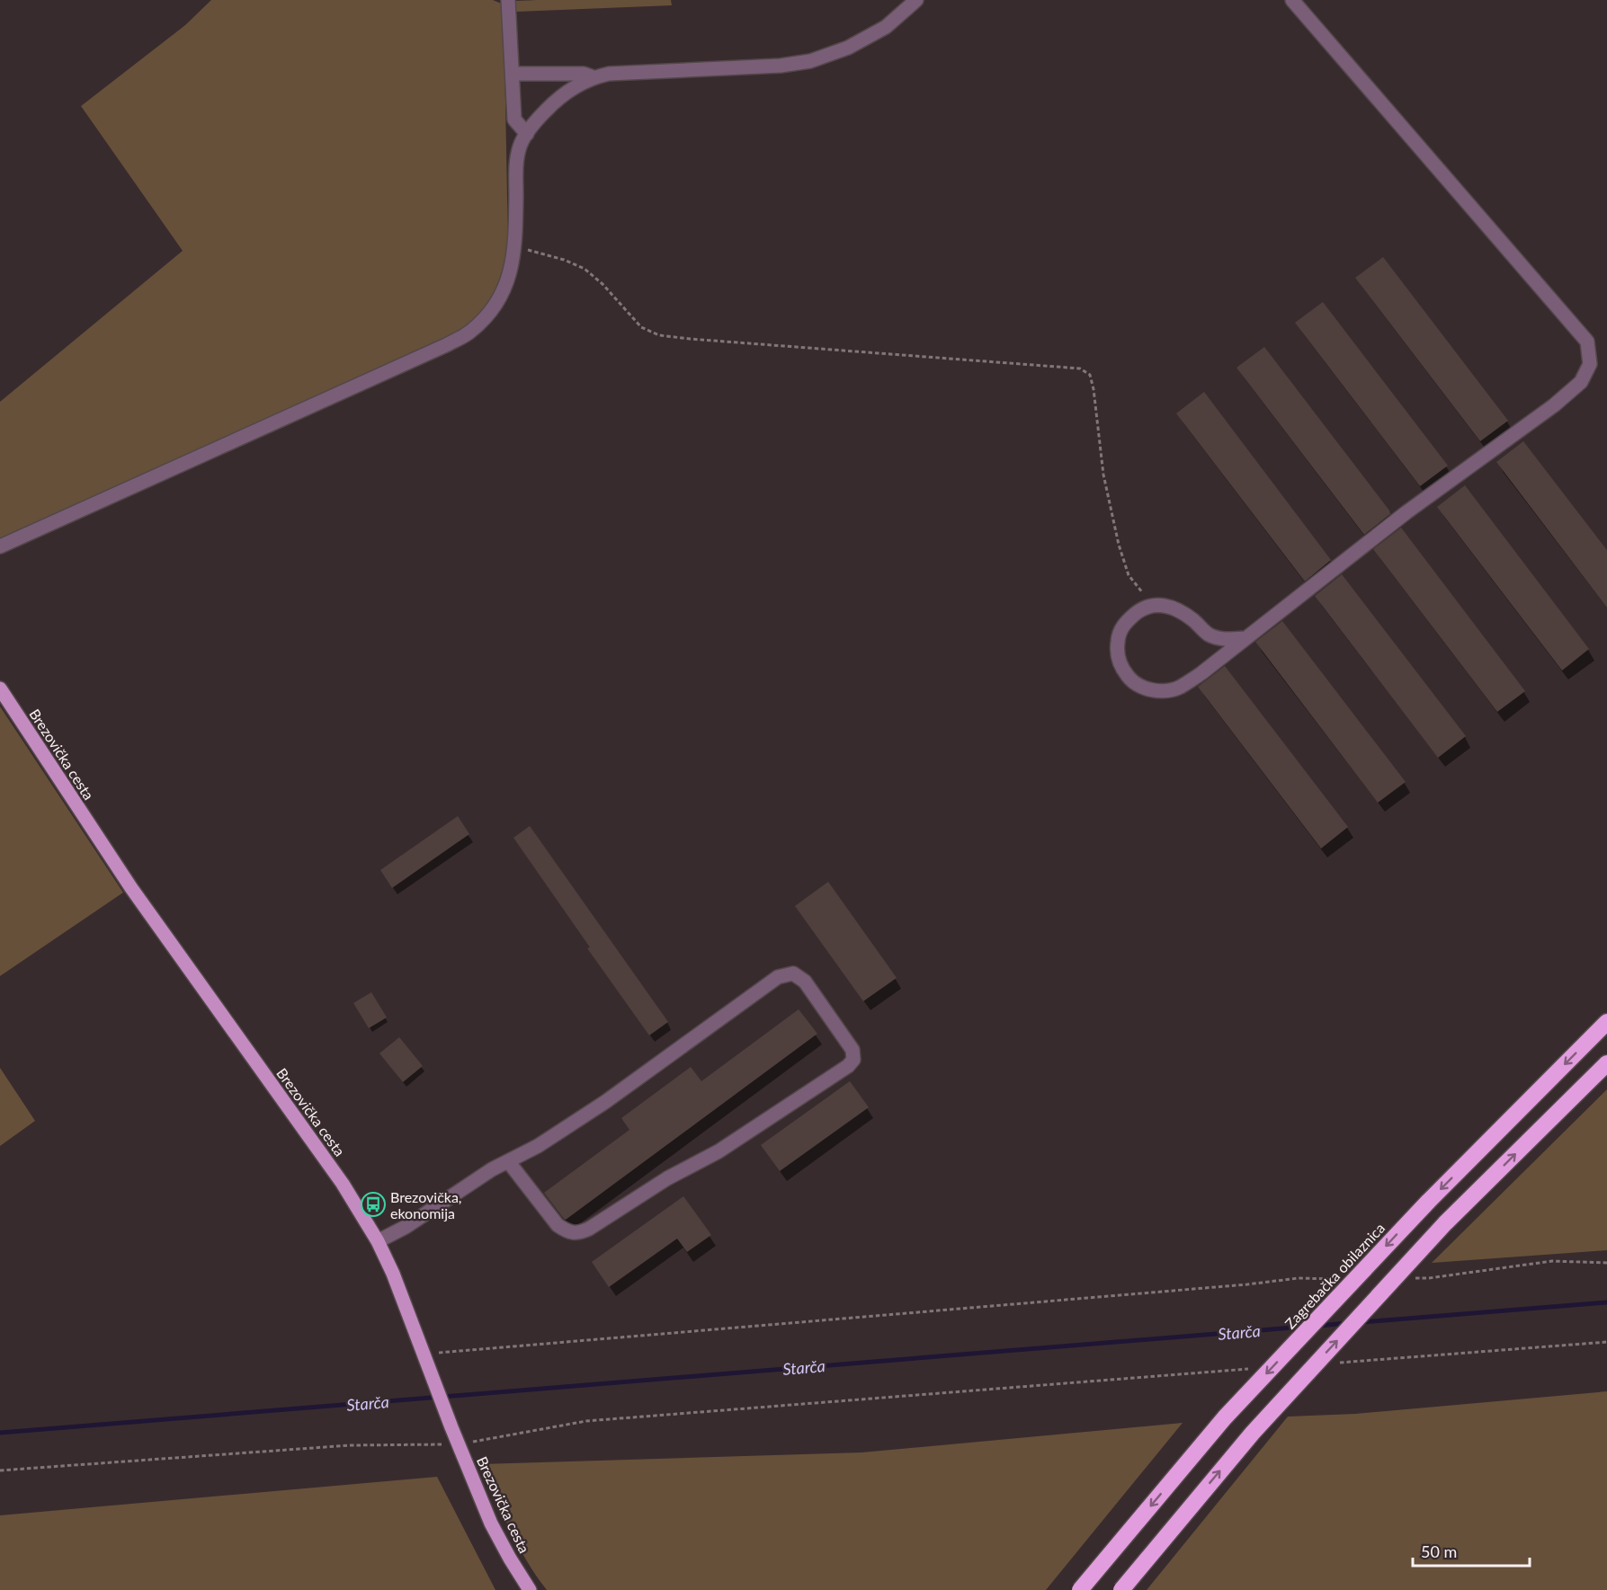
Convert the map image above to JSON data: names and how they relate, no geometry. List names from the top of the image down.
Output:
{
  "streets": {
    "highway": ["Zagrebačka obilaznica"],
    "main road": ["Brezovička cesta"]
  },
  "water": ["Starča"],
  "places": {
    "bus stop": ["Brezovička, ekonomija"]
  },
  "scale_bar": "50 m"
}
